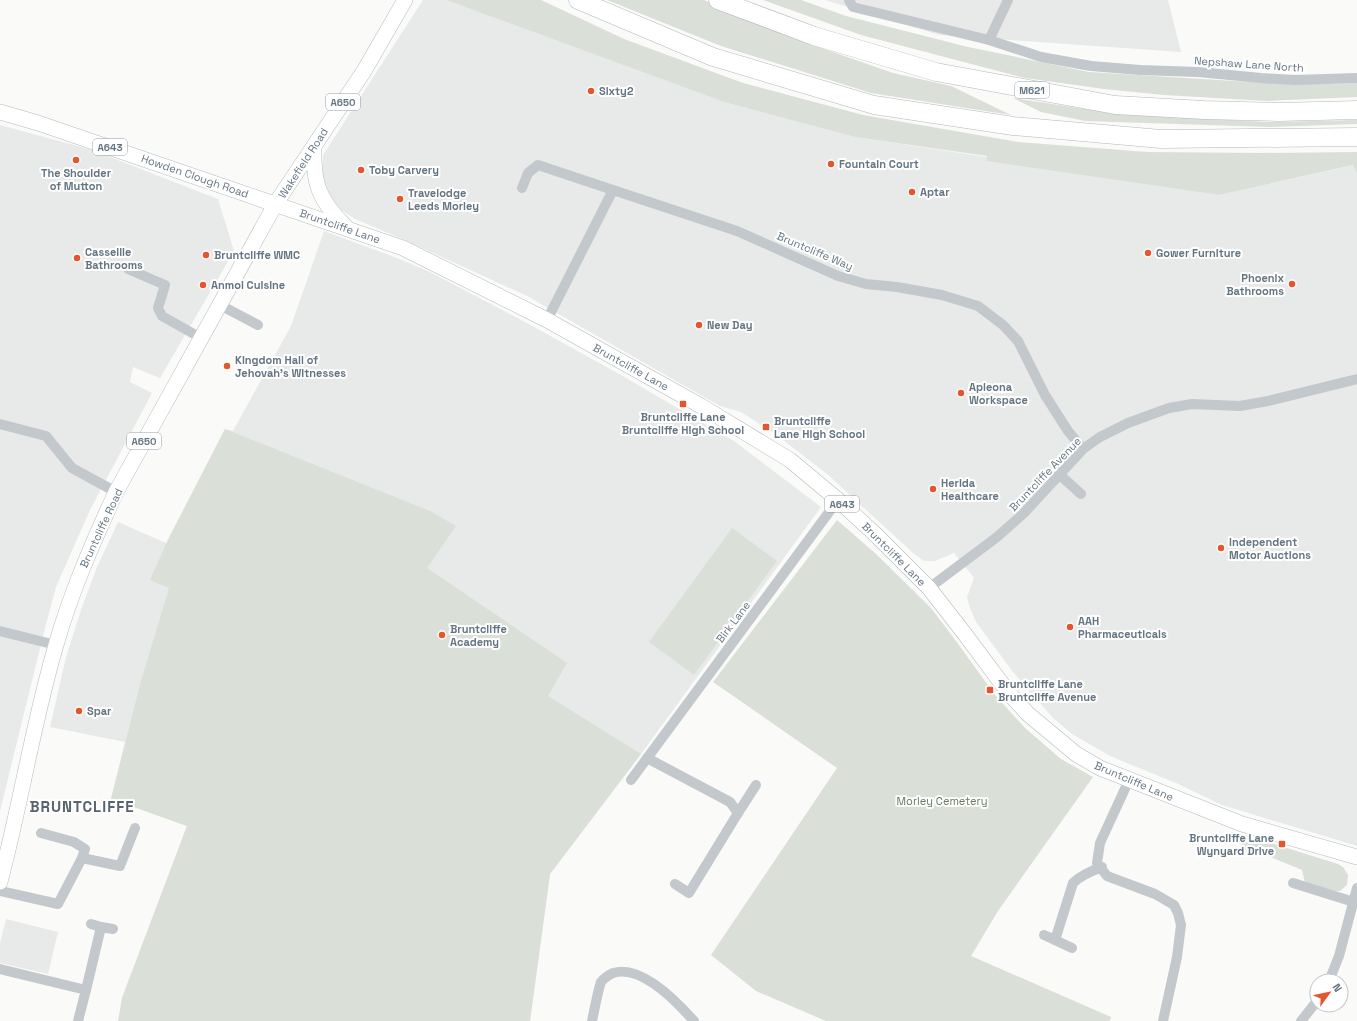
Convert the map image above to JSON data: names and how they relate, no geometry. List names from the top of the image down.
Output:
{
  "streets": {
    "highway": ["M621"],
    "main road": [
      "A650",
      "A643",
      "Wakefield Road",
      "Howden Clough Road",
      "Bruntcliffe Lane",
      "Bruntcliffe Road"
    ],
    "street": [
      "Nepshaw Lane North",
      "Bruntcliffe Way",
      "Bruntcliffe Avenue",
      "Birk Lane"
    ]
  },
  "crossings": [
    ["Wakefield Road", "Howden Clough Road"],
    ["Wakefield Road", "Bruntcliffe Lane"],
    ["Wakefield Road", "Bruntcliffe Road"],
    ["Howden Clough Road", "Bruntcliffe Lane"],
    ["Howden Clough Road", "Bruntcliffe Road"],
    ["Bruntcliffe Lane", "Bruntcliffe Avenue"],
    ["Bruntcliffe Lane", "Bruntcliffe Road"],
    ["Bruntcliffe Lane", "Birk Lane"],
    ["Bruntcliffe Way", "Bruntcliffe Avenue"]
  ],
  "districts": ["BRUNTCLIFFE"],
  "parks": ["Morley Cemetery"],
  "places": {
    "other": [
      "Sixty2",
      "The Shoulder of Mutton",
      "Fountain Court",
      "Toby Carvery",
      "Aptar",
      "Travelodge Leeds Morley",
      "Gower Furniture",
      "Bruntcliffe WMC",
      "Cassellie Bathrooms",
      "Phoenix Bathrooms",
      "Anmol Cuisine",
      "New Day",
      "Kingdom Hall of Jehovah's Witnesses",
      "Apleona Workspace",
      "Herida Healthcare",
      "Independent Motor Auctions",
      "AAH Pharmaceuticals",
      "Bruntcliffe Academy",
      "Spar"
    ],
    "transit": [
      "Bruntcliffe Lane Bruntcliffe High School",
      "Bruntcliffe Lane High School",
      "Bruntcliffe Lane Bruntcliffe Avenue",
      "Bruntcliffe Lane Wynyard Drive"
    ]
  },
  "north": "top right"
}
